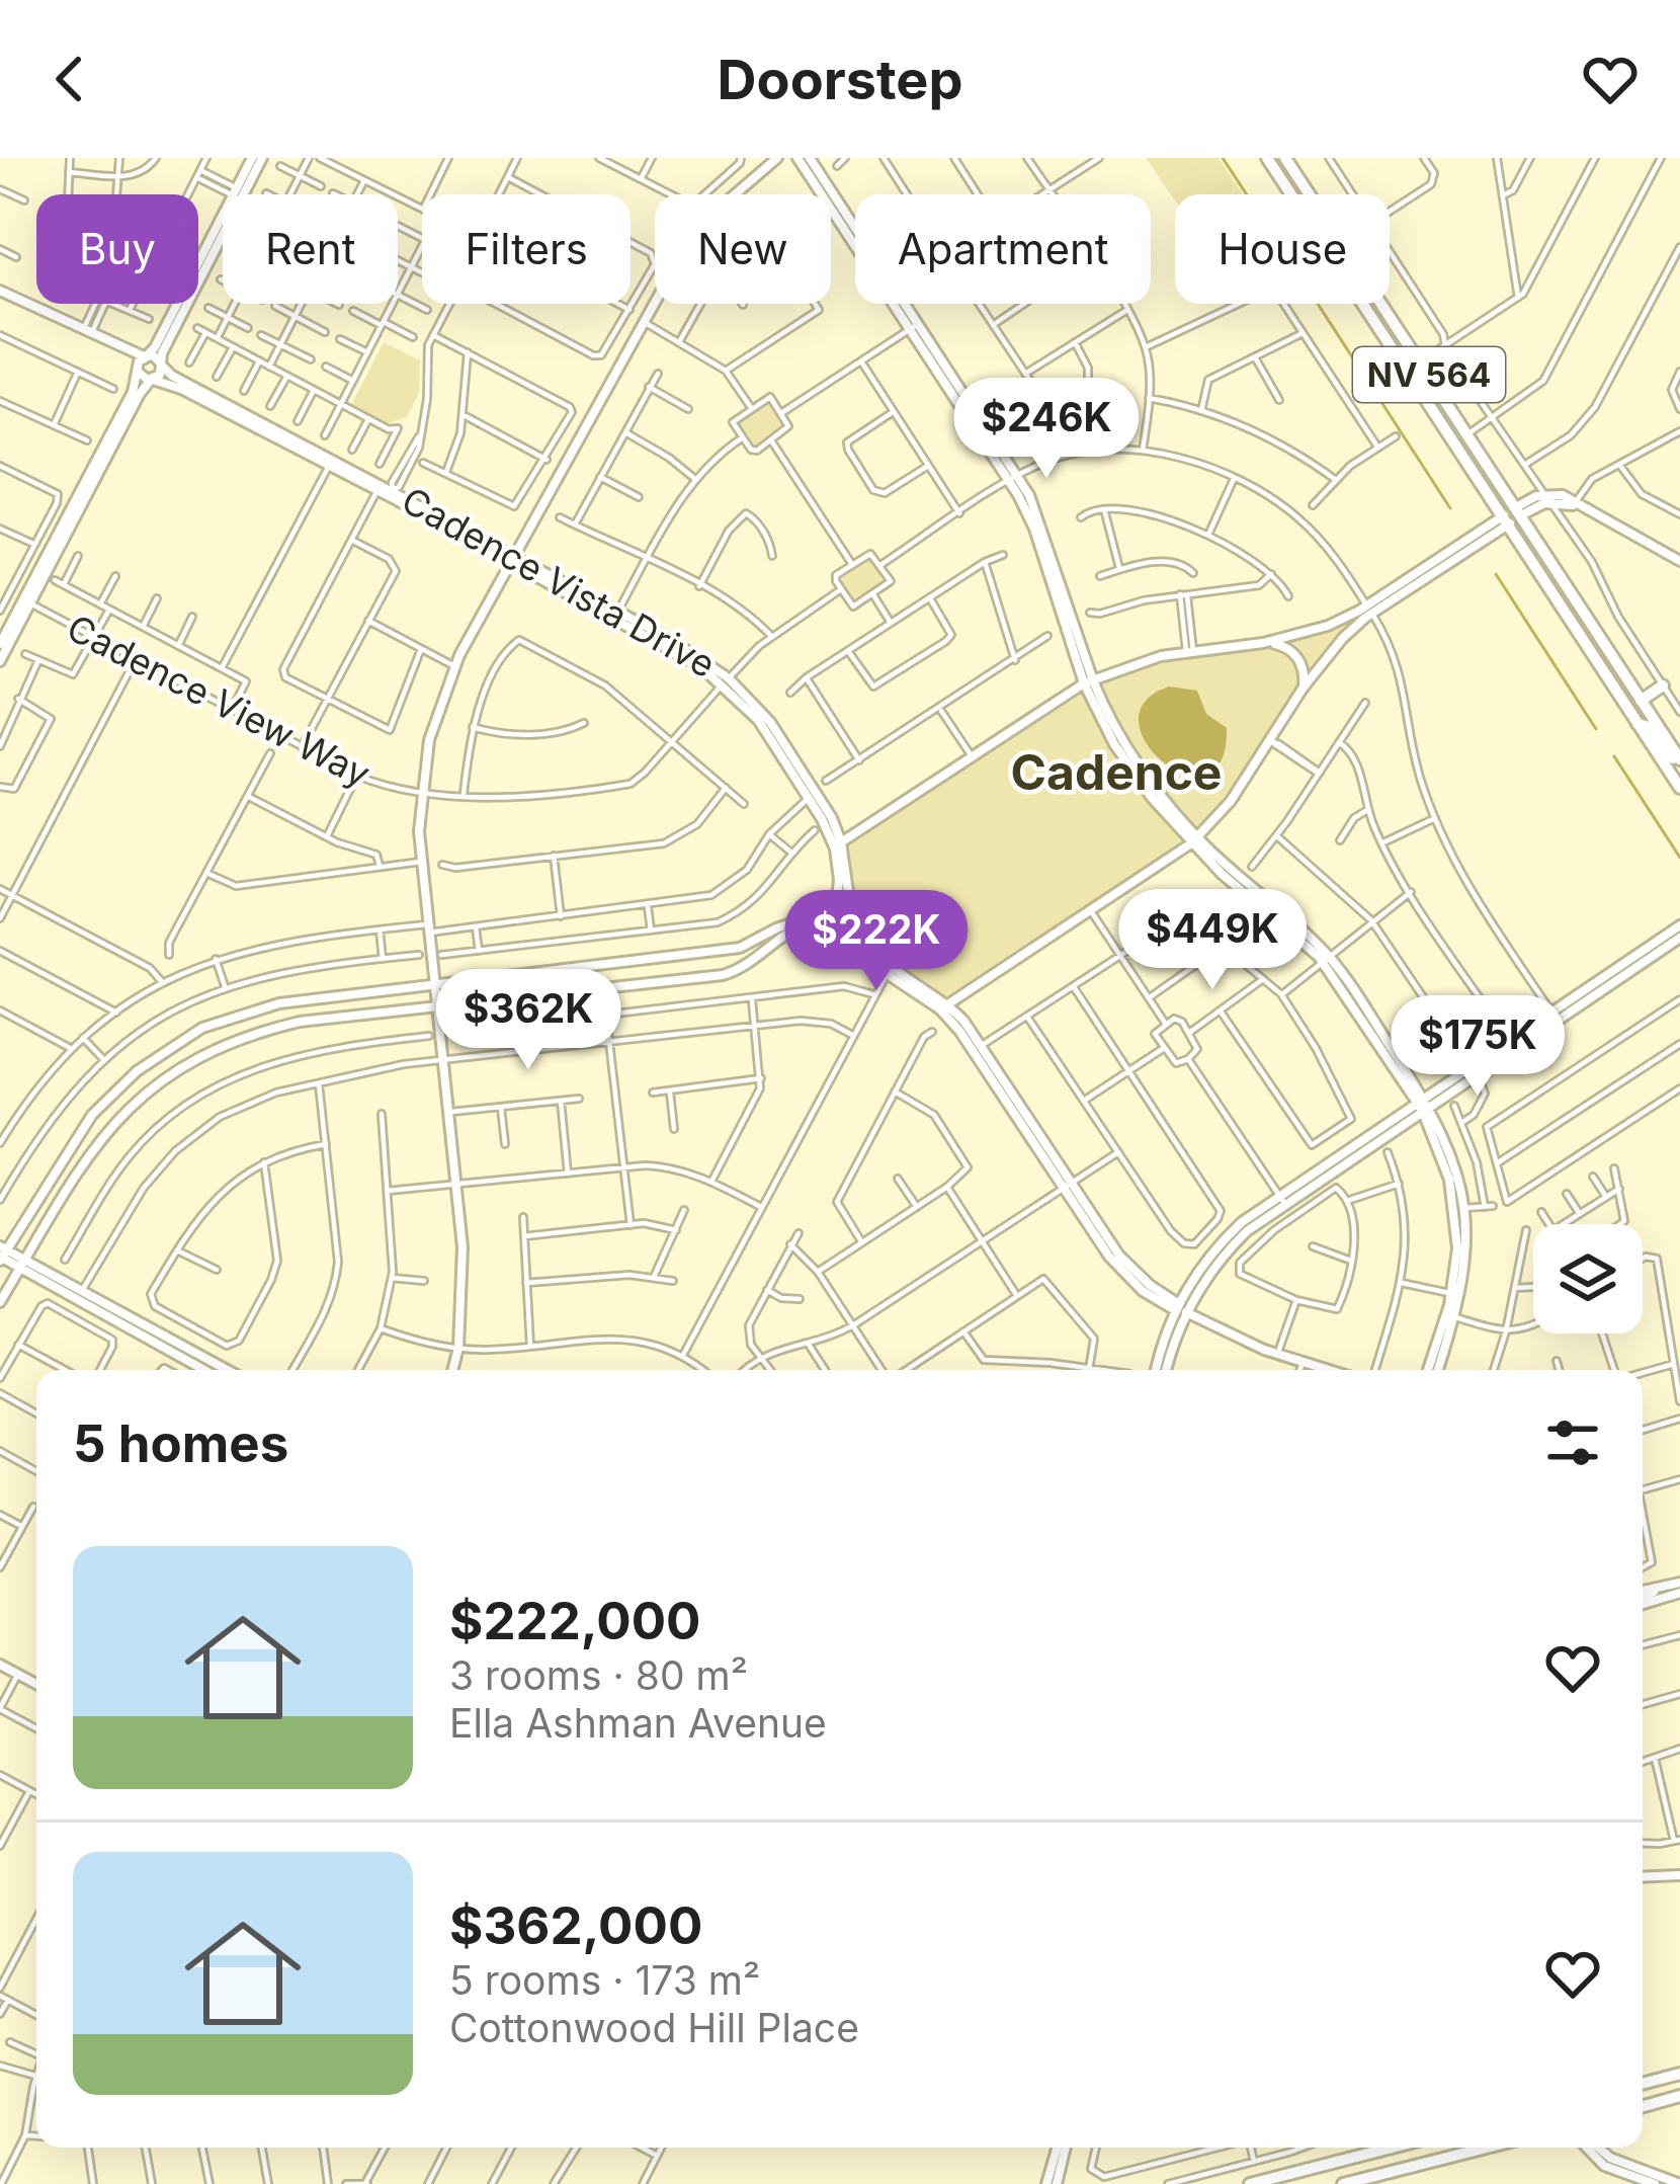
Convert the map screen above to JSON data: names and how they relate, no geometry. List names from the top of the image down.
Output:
{
  "streets": {
    "main road": ["NV 564", "Cadence Vista Drive"],
    "street": ["Cadence View Way"]
  },
  "crossings": [
    ["Cadence Vista Drive", "Cadence View Way"]
  ],
  "districts": ["Cadence"],
  "page": {
    "header": "Doorstep",
    "chip": [
      "Buy",
      "Rent",
      "Filters",
      "New",
      "Apartment",
      "House"
    ],
    "price": [
      "$246K",
      "$449K",
      "$222K",
      "$362K",
      "$175K"
    ],
    "heading": "5 homes",
    "list": [
      {
        "name": "$222,000",
        "note": "3 rooms · 80 m² · Ella Ashman Avenue"
      },
      {
        "name": "$362,000",
        "note": "5 rooms · 173 m² · Cottonwood Hill Place"
      }
    ]
  }
}
